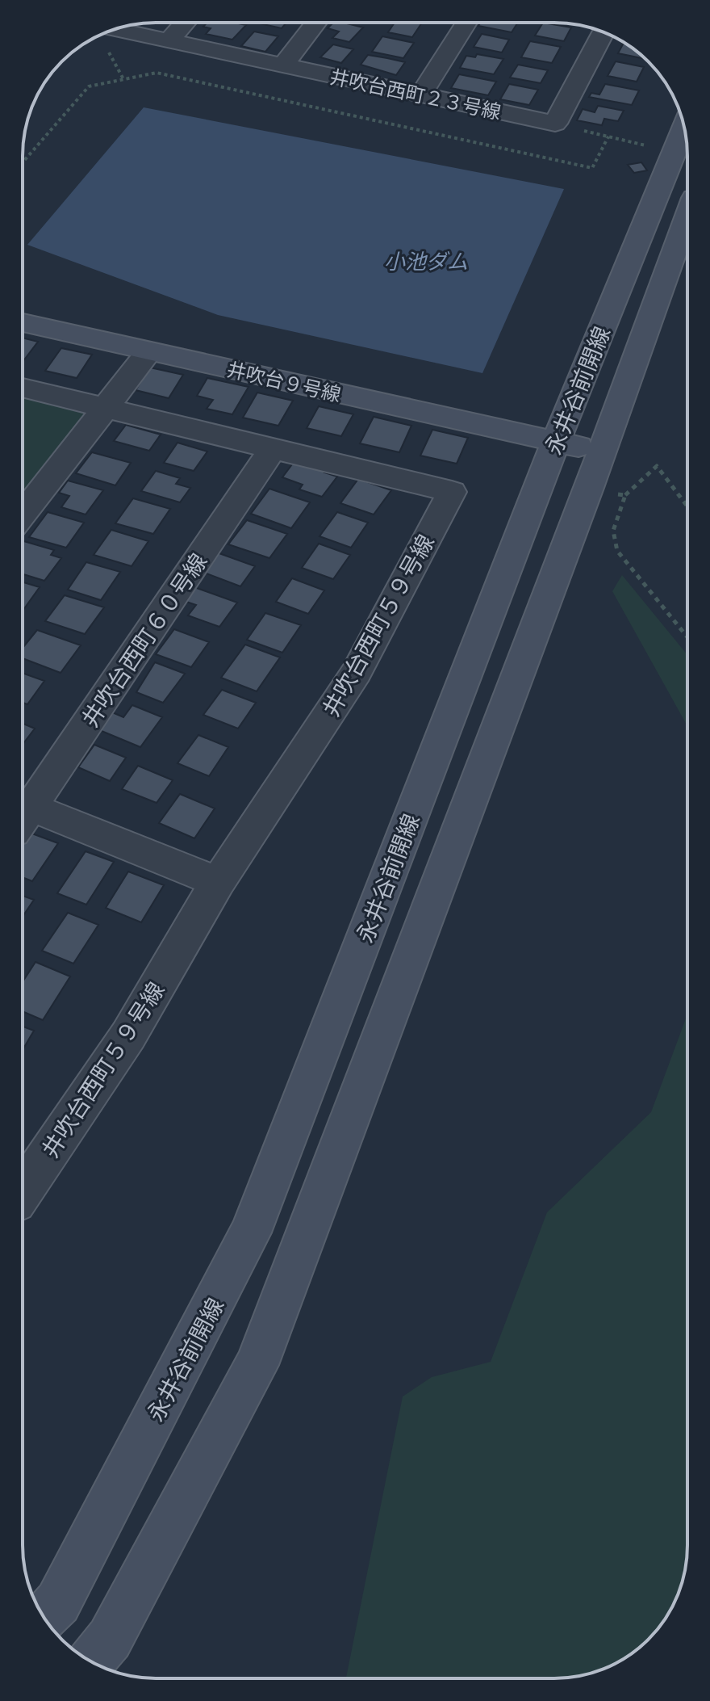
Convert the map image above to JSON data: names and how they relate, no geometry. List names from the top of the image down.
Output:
{
  "streets": {
    "street": [
      "井吹台西町２３号線",
      "井吹台９号線",
      "永井谷前開線",
      "井吹台西町５９号線",
      "井吹台西町６０号線"
    ]
  },
  "crossings": [
    ["井吹台９号線", "永井谷前開線"],
    ["井吹台西町５９号線", "井吹台西町６０号線"]
  ],
  "water": ["小池ダム"]
}
